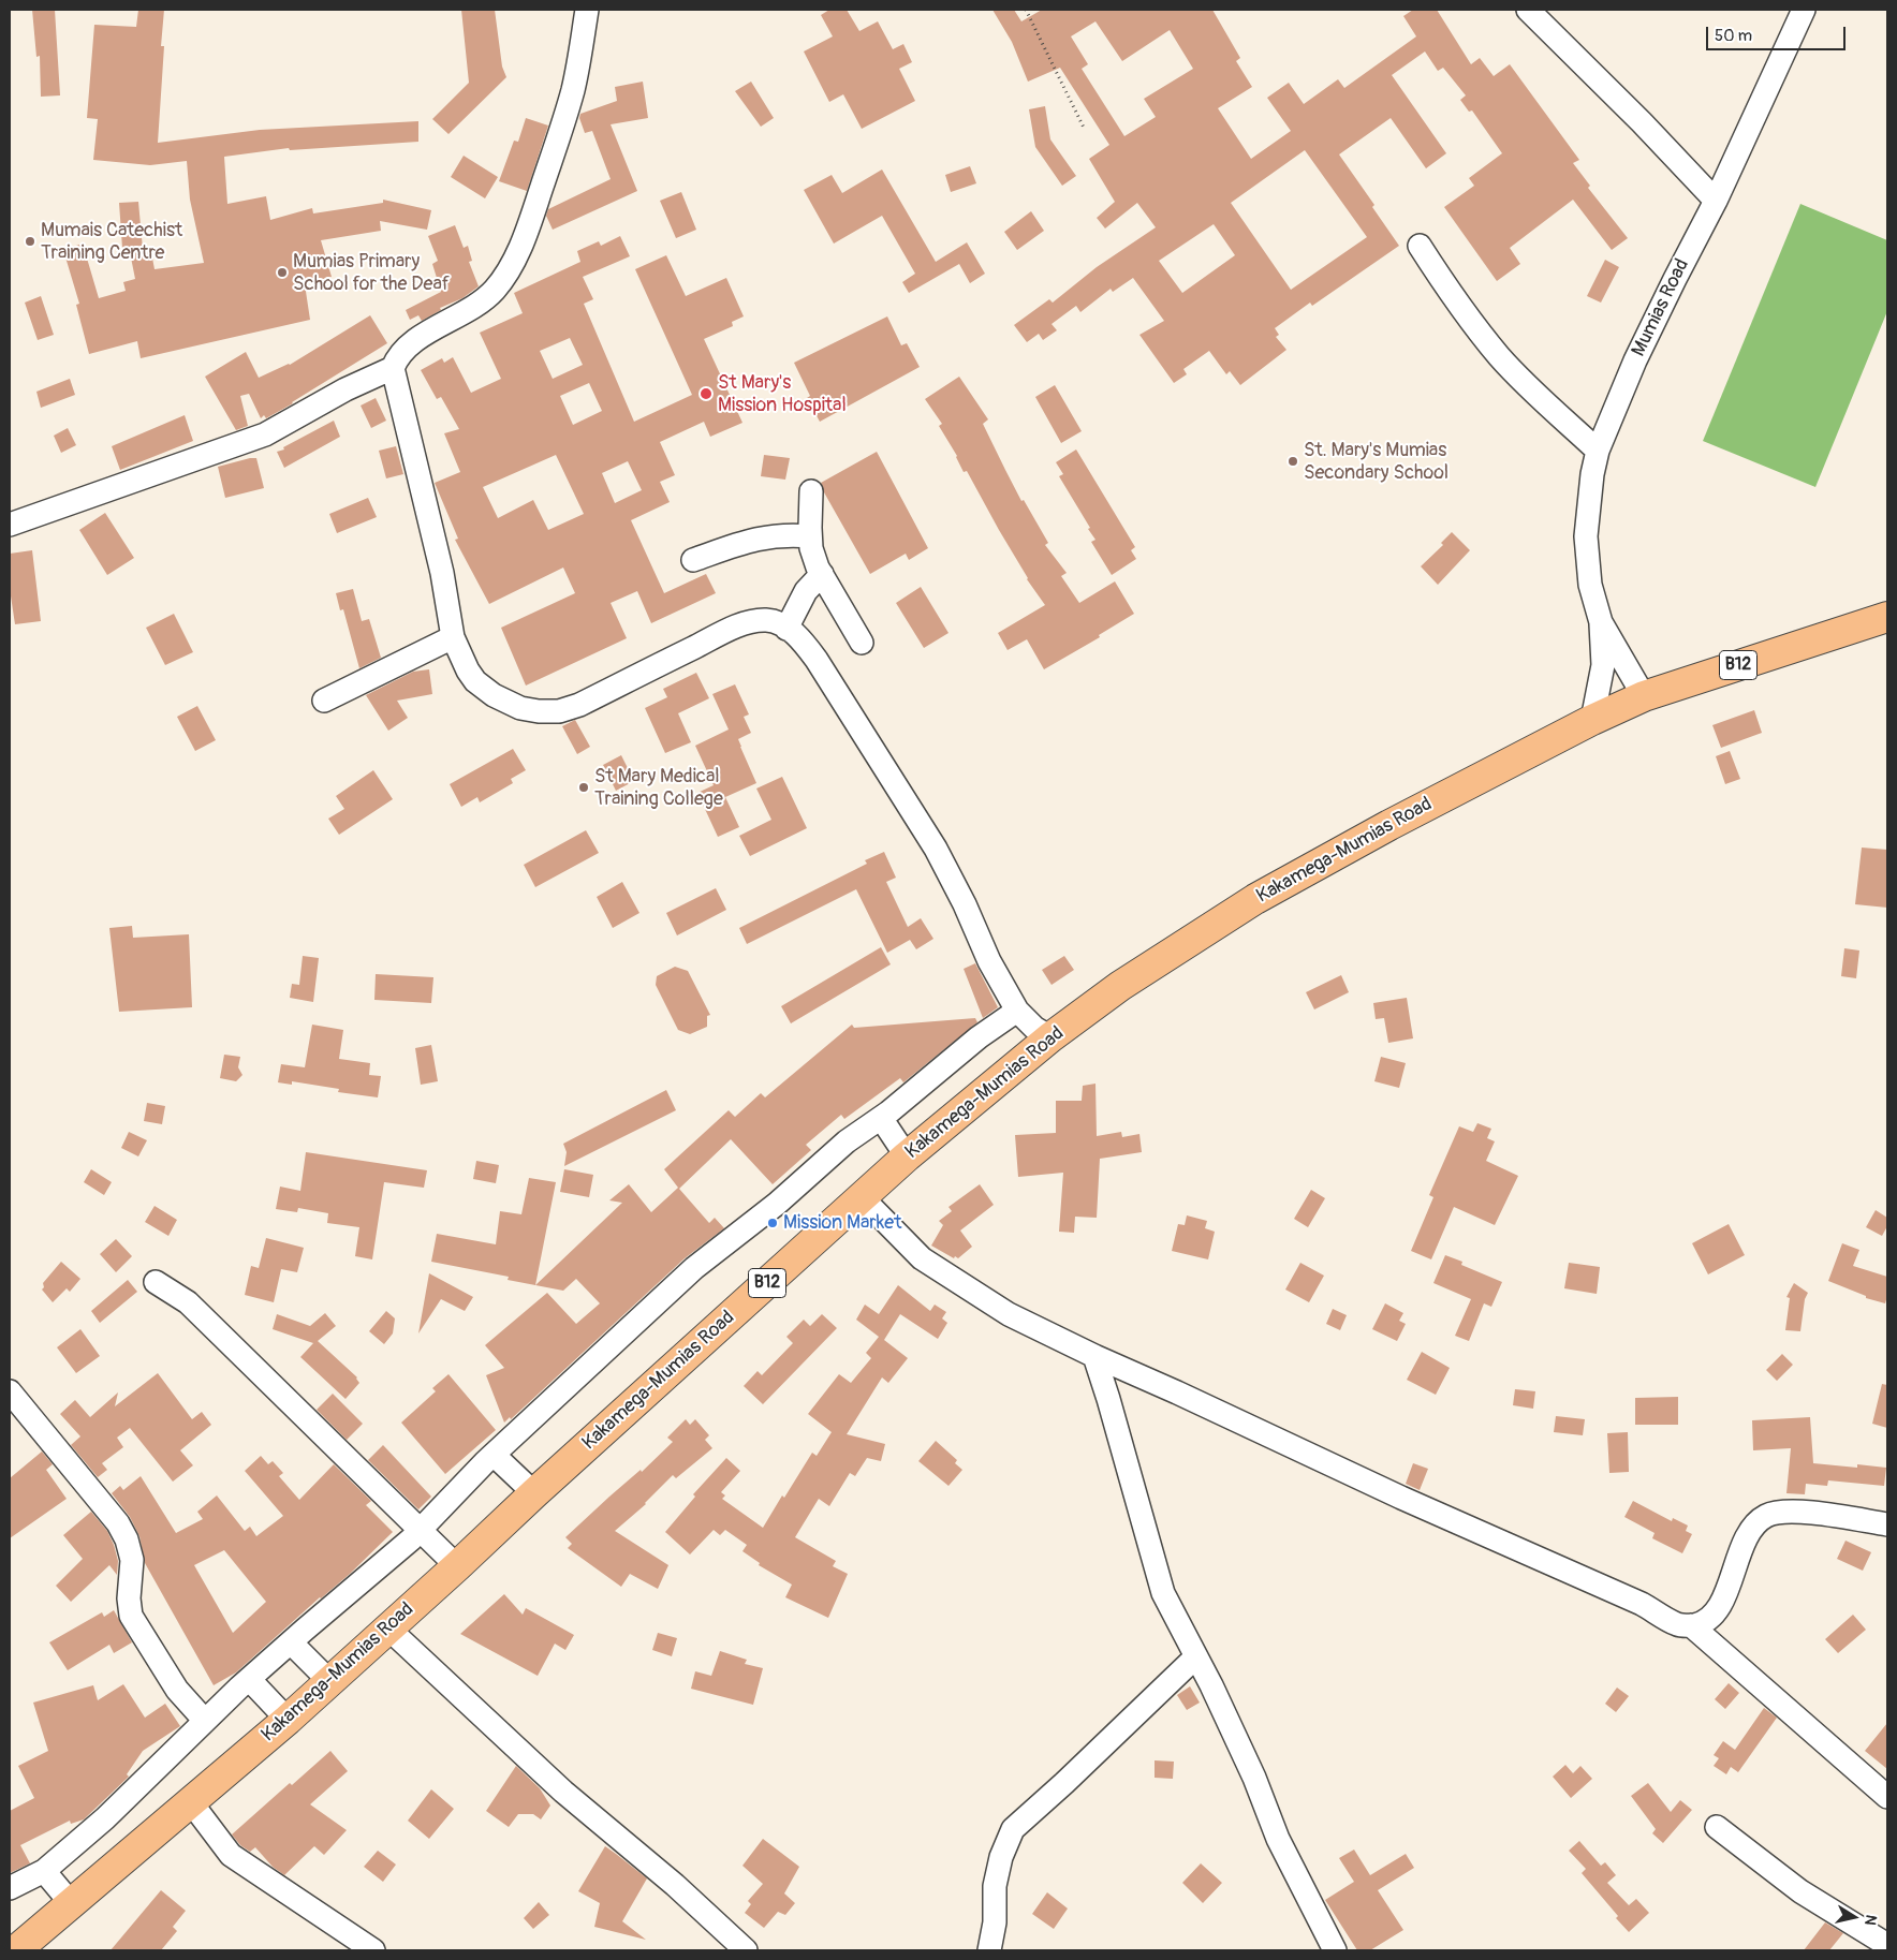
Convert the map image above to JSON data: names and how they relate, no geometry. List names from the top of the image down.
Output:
{
  "streets": {
    "highway": ["B12", "Kakamega-Mumias Road"],
    "street": ["Mumias Road"]
  },
  "crossings": [
    ["Mumias Road", "B12"],
    ["Mumias Road", "Kakamega-Mumias Road"],
    ["B12", "Kakamega-Mumias Road"]
  ],
  "places": [
    "Mumais Catechist Training Centre",
    "Mumias Primary School for the Deaf",
    "St Mary's Mission Hospital",
    "St. Mary's Mumias Secondary School",
    "St Mary Medical Training College",
    "Mission Market"
  ],
  "scale_bar": "50 m",
  "north": "right"
}
